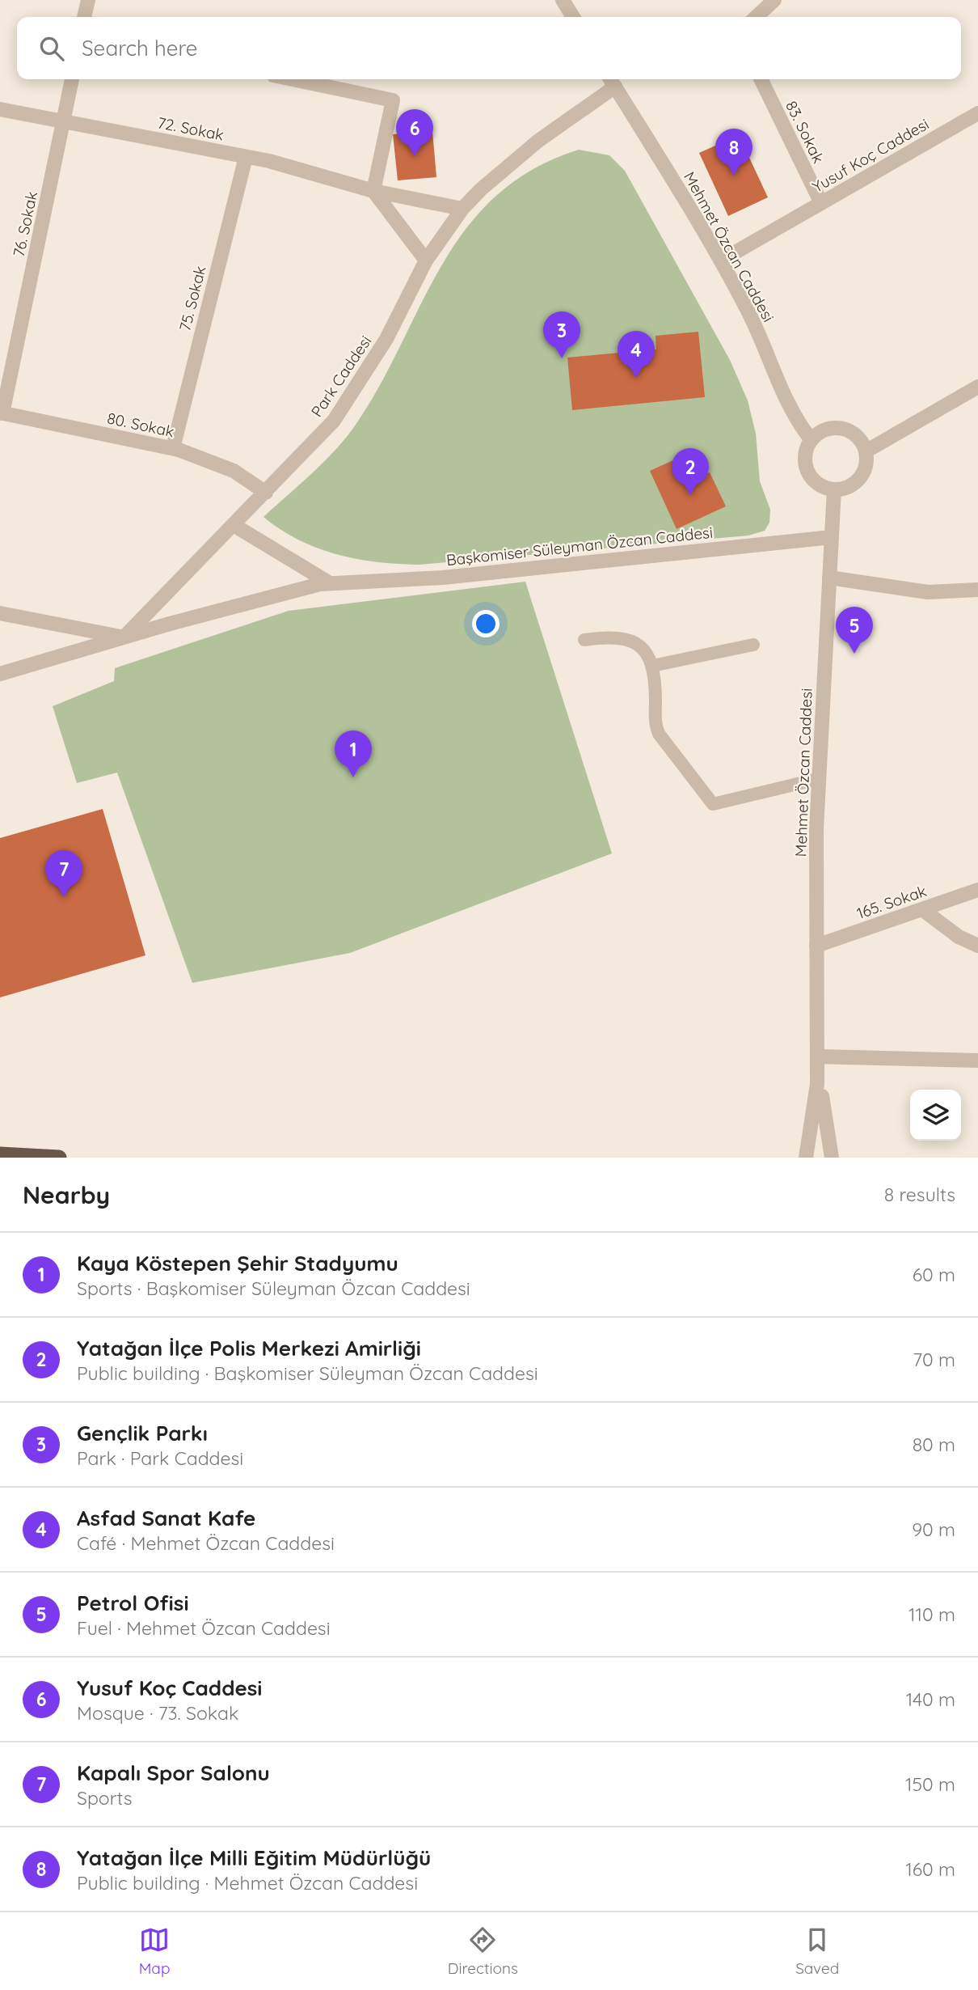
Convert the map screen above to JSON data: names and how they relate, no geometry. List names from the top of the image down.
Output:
{
  "streets": {
    "street": [
      "72. Sokak",
      "83. Sokak",
      "Yusuf Koç Caddesi",
      "76. Sokak",
      "Mehmet Özcan Caddesi",
      "75. Sokak",
      "Park Caddesi",
      "80. Sokak",
      "Başkomiser Süleyman Özcan Caddesi",
      "165. Sokak"
    ]
  },
  "crossings": [
    ["72. Sokak", "76. Sokak"],
    ["72. Sokak", "75. Sokak"],
    ["72. Sokak", "Park Caddesi"],
    ["83. Sokak", "Yusuf Koç Caddesi"],
    ["Yusuf Koç Caddesi", "Mehmet Özcan Caddesi"],
    ["76. Sokak", "80. Sokak"],
    ["Mehmet Özcan Caddesi", "Park Caddesi"],
    ["Mehmet Özcan Caddesi", "Başkomiser Süleyman Özcan Caddesi"],
    ["Mehmet Özcan Caddesi", "165. Sokak"],
    ["75. Sokak", "80. Sokak"],
    ["Park Caddesi", "80. Sokak"],
    ["Park Caddesi", "Başkomiser Süleyman Özcan Caddesi"]
  ],
  "page": {
    "search": "Search here",
    "pins": [
      "6",
      "8",
      "3",
      "4",
      "2",
      "5",
      "1",
      "7"
    ],
    "heading": ["Nearby", "8 results"],
    "list": [
      {
        "mark": "1",
        "name": "Kaya Köstepen Şehir Stadyumu",
        "note": "Sports · Başkomiser Süleyman Özcan Caddesi",
        "value": "60 m"
      },
      {
        "mark": "2",
        "name": "Yatağan İlçe Polis Merkezi Amirliği",
        "note": "Public building · Başkomiser Süleyman Özcan Caddesi",
        "value": "70 m"
      },
      {
        "mark": "3",
        "name": "Gençlik Parkı",
        "note": "Park · Park Caddesi",
        "value": "80 m"
      },
      {
        "mark": "4",
        "name": "Asfad Sanat Kafe",
        "note": "Café · Mehmet Özcan Caddesi",
        "value": "90 m"
      },
      {
        "mark": "5",
        "name": "Petrol Ofisi",
        "note": "Fuel · Mehmet Özcan Caddesi",
        "value": "110 m"
      },
      {
        "mark": "6",
        "name": "Yusuf Koç Caddesi",
        "note": "Mosque · 73. Sokak",
        "value": "140 m"
      },
      {
        "mark": "7",
        "name": "Kapalı Spor Salonu",
        "note": "Sports",
        "value": "150 m"
      },
      {
        "mark": "8",
        "name": "Yatağan İlçe Milli Eğitim Müdürlüğü",
        "note": "Public building · Mehmet Özcan Caddesi",
        "value": "160 m"
      }
    ],
    "nav": ["Map", "Directions", "Saved"]
  }
}
